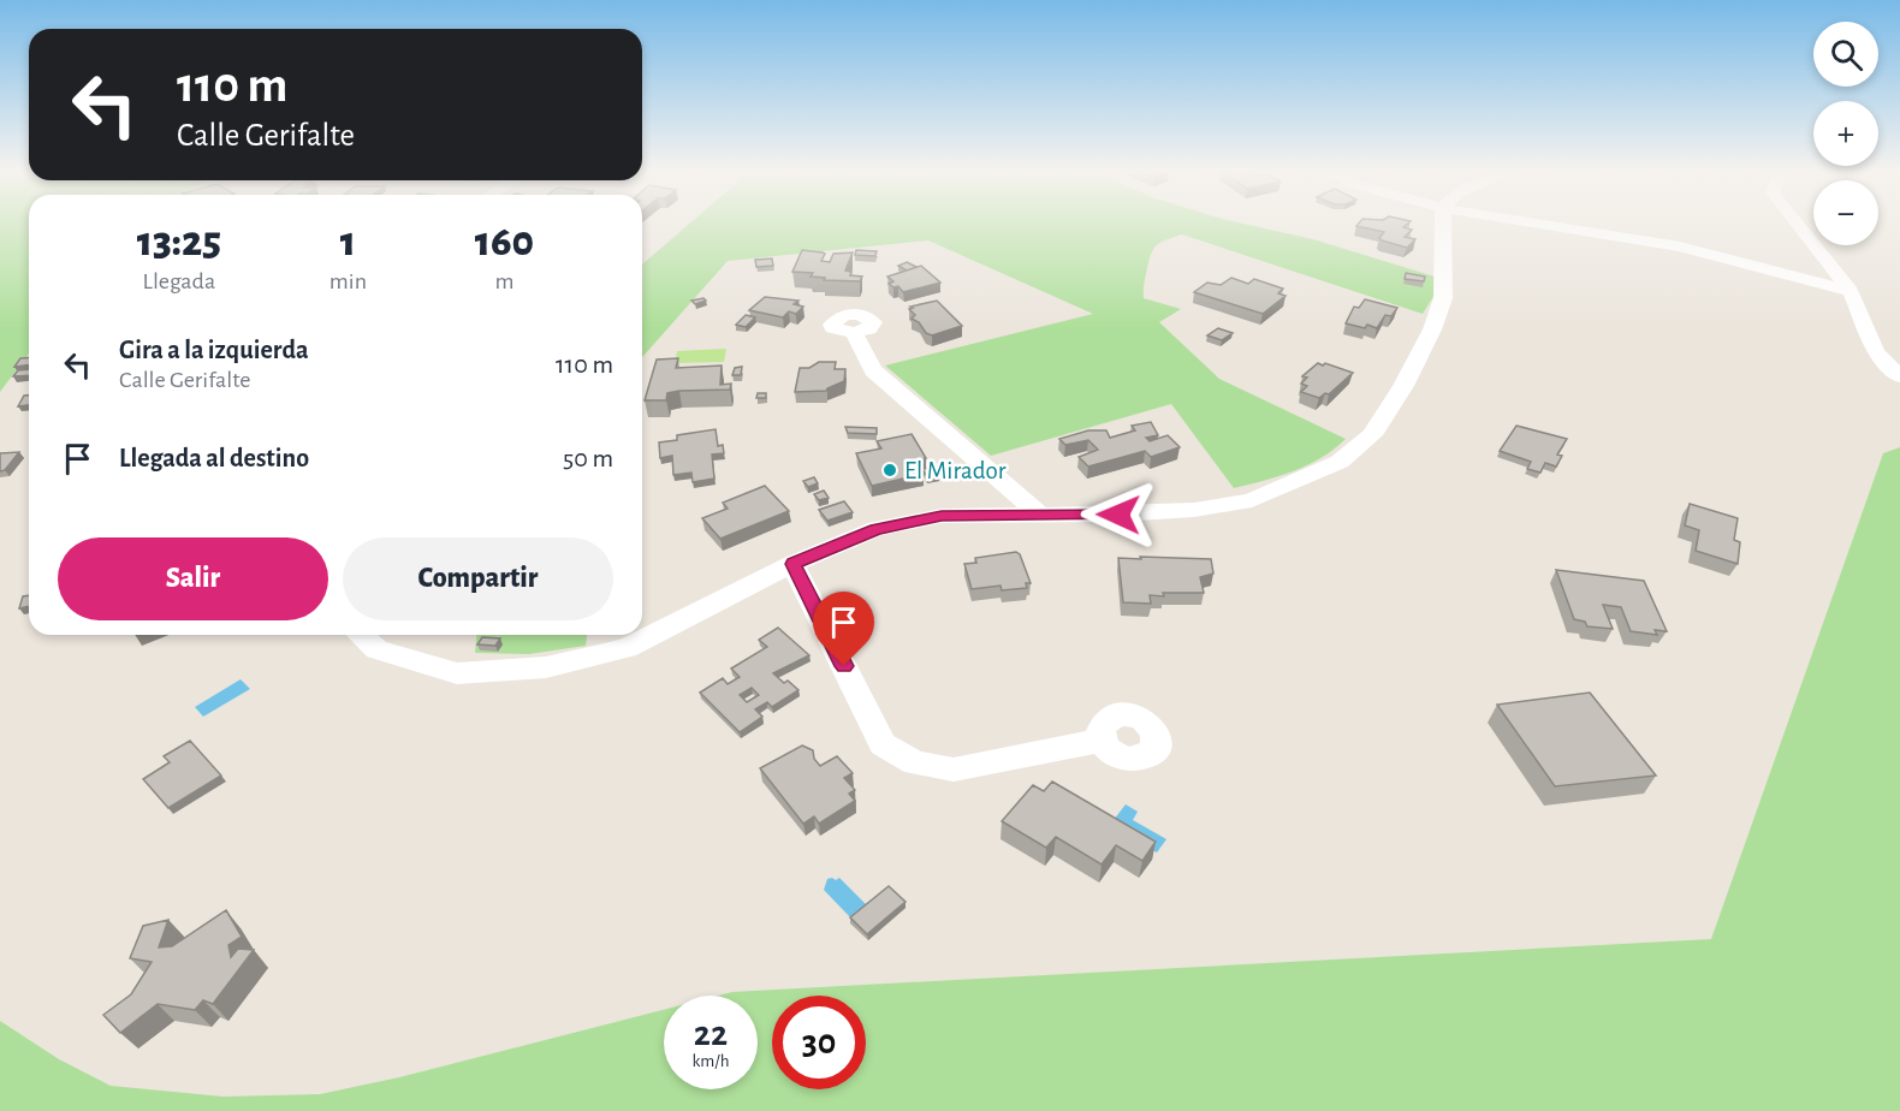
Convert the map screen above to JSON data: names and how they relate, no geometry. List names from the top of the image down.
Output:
{
  "places": ["El Mirador"],
  "page": {
    "map_buttons": ["+", "−"],
    "turn": ["110 m", "Calle Gerifalte"],
    "eta": [
      "13:25",
      "Llegada",
      "1",
      "min",
      "160",
      "m"
    ],
    "list": [
      {
        "name": "Gira a la izquierda",
        "note": "Calle Gerifalte",
        "value": "110 m"
      },
      {
        "name": "Llegada al destino",
        "value": "50 m"
      }
    ],
    "buttons": ["Salir", "Compartir"],
    "speed": "22 km/h",
    "limit": "30"
  }
}
